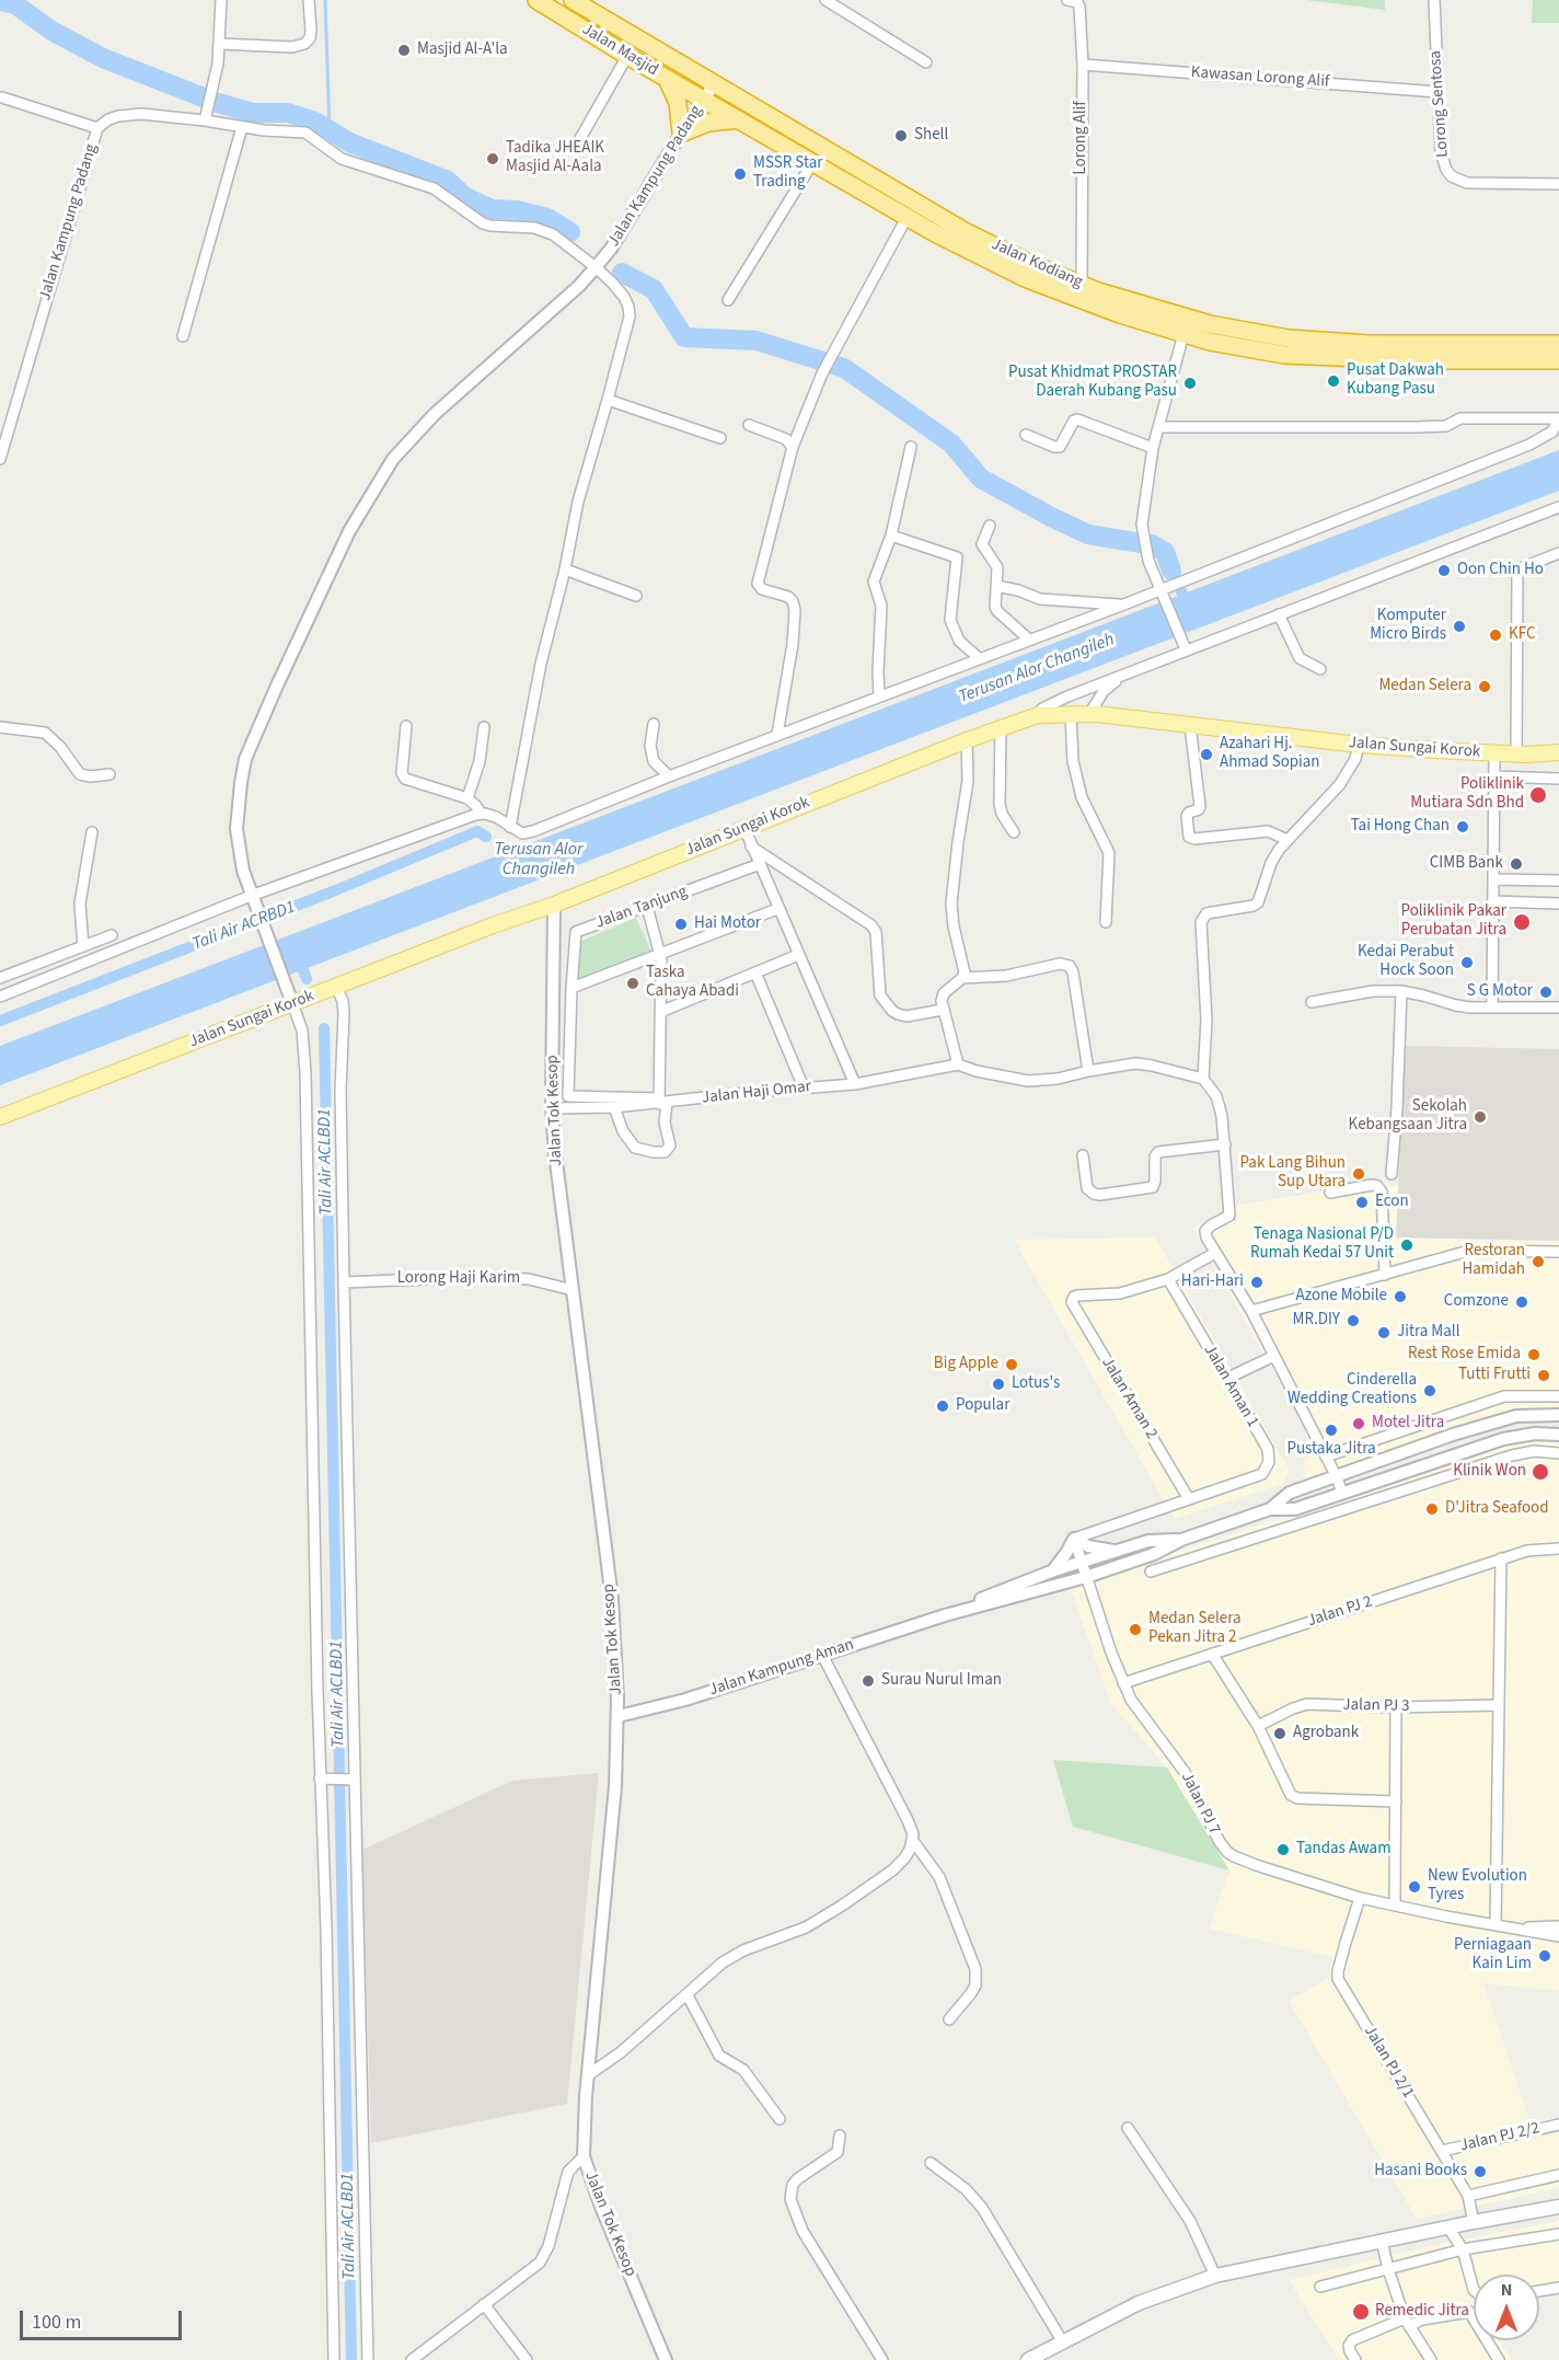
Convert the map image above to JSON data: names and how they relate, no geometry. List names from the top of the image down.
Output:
{
  "streets": {
    "highway": ["Jalan Masjid", "Jalan Kodiang"],
    "main road": ["Jalan Sungai Korok"],
    "street": [
      "Kawasan Lorong Alif",
      "Lorong Sentosa",
      "Lorong Alif",
      "Jalan Kampung Padang",
      "Jalan Tanjung",
      "Jalan Haji Omar",
      "Jalan Tok Kesop",
      "Lorong Haji Karim",
      "Jalan Aman 1",
      "Jalan Aman 2",
      "Jalan PJ 2",
      "Jalan Kampung Aman",
      "Jalan PJ 3",
      "Jalan PJ 7",
      "Jalan PJ 2/1",
      "Jalan PJ 2/2"
    ]
  },
  "crossings": [
    ["Jalan Masjid", "Jalan Kampung Padang"],
    ["Jalan Masjid", "Jalan Kodiang"],
    ["Kawasan Lorong Alif", "Lorong Sentosa"],
    ["Kawasan Lorong Alif", "Lorong Alif"],
    ["Lorong Alif", "Jalan Kodiang"],
    ["Jalan Kampung Padang", "Jalan Kodiang"],
    ["Jalan Kampung Padang", "Jalan Sungai Korok"],
    ["Jalan Sungai Korok", "Jalan Tok Kesop"],
    ["Jalan Haji Omar", "Jalan Tok Kesop"],
    ["Jalan Tok Kesop", "Lorong Haji Karim"],
    ["Jalan Tok Kesop", "Jalan Kampung Aman"],
    ["Jalan Aman 1", "Jalan Aman 2"],
    ["Jalan Aman 1", "Jalan PJ 7"],
    ["Jalan PJ 2", "Jalan PJ 7"],
    ["Jalan Kampung Aman", "Jalan PJ 7"],
    ["Jalan PJ 7", "Jalan PJ 2/1"],
    ["Jalan PJ 2/1", "Jalan PJ 2/2"]
  ],
  "water": ["Terusan Alor Changileh", "Tali Air ACRBD1", "Tali Air ACLBD1"],
  "places": [
    "Masjid Al-A'la",
    "Shell",
    "Tadika JHEAIK Masjid Al-Aala",
    "MSSR Star Trading",
    "Pusat Dakwah Kubang Pasu",
    "Pusat Khidmat PROSTAR Daerah Kubang Pasu",
    "Oon Chin Ho",
    "Komputer Micro Birds",
    "KFC",
    "Medan Selera",
    "Azahari Hj. Ahmad Sopian",
    "Poliklinik Mutiara Sdn Bhd",
    "Tai Hong Chan",
    "CIMB Bank",
    "Poliklinik Pakar Perubatan Jitra",
    "Hai Motor",
    "Kedai Perabut Hock Soon",
    "Taska Cahaya Abadi",
    "S G Motor",
    "Sekolah Kebangsaan Jitra",
    "Pak Lang Bihun Sup Utara",
    "Econ",
    "Tenaga Nasional P/D Rumah Kedai 57 Unit",
    "Restoran Hamidah",
    "Hari-Hari",
    "Azone Mobile",
    "Comzone",
    "MR.DIY",
    "Jitra Mall",
    "Rest Rose Emida",
    "Big Apple",
    "Tutti Frutti",
    "Lotus's",
    "Cinderella Wedding Creations",
    "Popular",
    "Motel Jitra",
    "Pustaka Jitra",
    "Klinik Won",
    "D'Jitra Seafood",
    "Medan Selera Pekan Jitra 2",
    "Surau Nurul Iman",
    "Agrobank",
    "Tandas Awam",
    "New Evolution Tyres",
    "Perniagaan Kain Lim",
    "Hasani Books",
    "Remedic Jitra"
  ],
  "scale_bar": "100 m",
  "north": "top"
}
